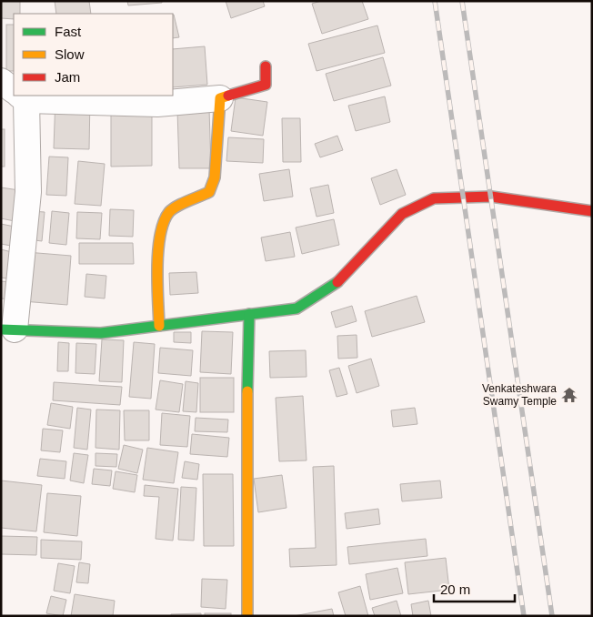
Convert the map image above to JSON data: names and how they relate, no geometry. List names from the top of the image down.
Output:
{
  "places": {
    "temple": ["Venkateshwara Swamy Temple"]
  },
  "legend": ["Fast", "Slow", "Jam"],
  "scale_bar": "20 m"
}
